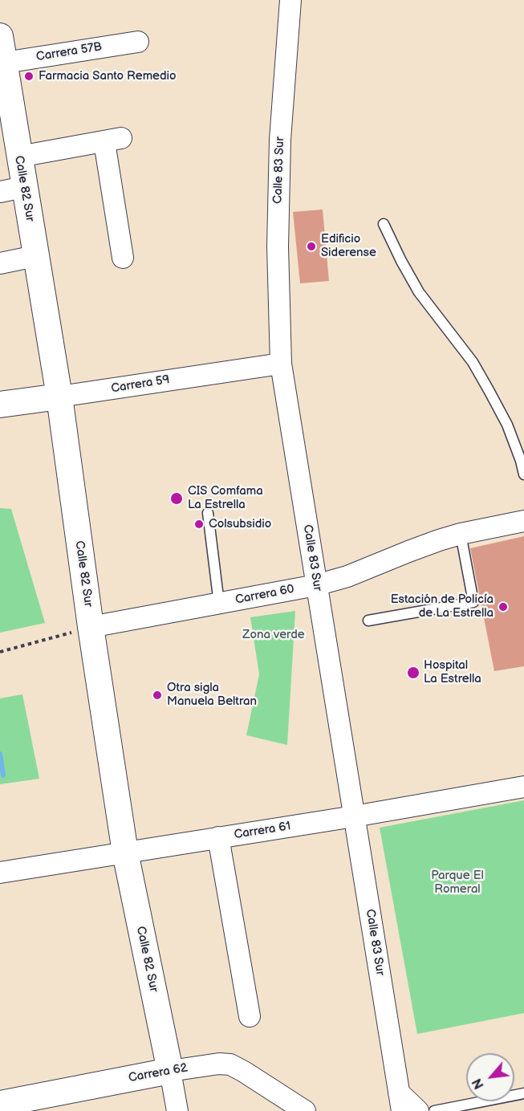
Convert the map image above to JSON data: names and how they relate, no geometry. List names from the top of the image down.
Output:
{
  "streets": {
    "street": [
      "Carrera 57B",
      "Calle 83 Sur",
      "Calle 82 Sur",
      "Carrera 59",
      "Carrera 60",
      "Carrera 61",
      "Carrera 62"
    ]
  },
  "crossings": [
    ["Carrera 57B", "Calle 82 Sur"],
    ["Calle 83 Sur", "Carrera 59"],
    ["Calle 83 Sur", "Carrera 60"],
    ["Calle 83 Sur", "Carrera 61"],
    ["Calle 82 Sur", "Carrera 59"],
    ["Calle 82 Sur", "Carrera 60"],
    ["Calle 82 Sur", "Carrera 61"],
    ["Calle 82 Sur", "Carrera 62"]
  ],
  "parks": ["Zona verde", "Parque El Romeral"],
  "places": [
    "Farmacia Santo Remedio",
    "Edificio Siderense",
    "CIS Comfama La Estrella",
    "Colsubsidio",
    "Estación de Policía de La Estrella",
    "Hospital La Estrella",
    "Otra sigla Manuela Beltran"
  ],
  "north": "bottom left"
}
